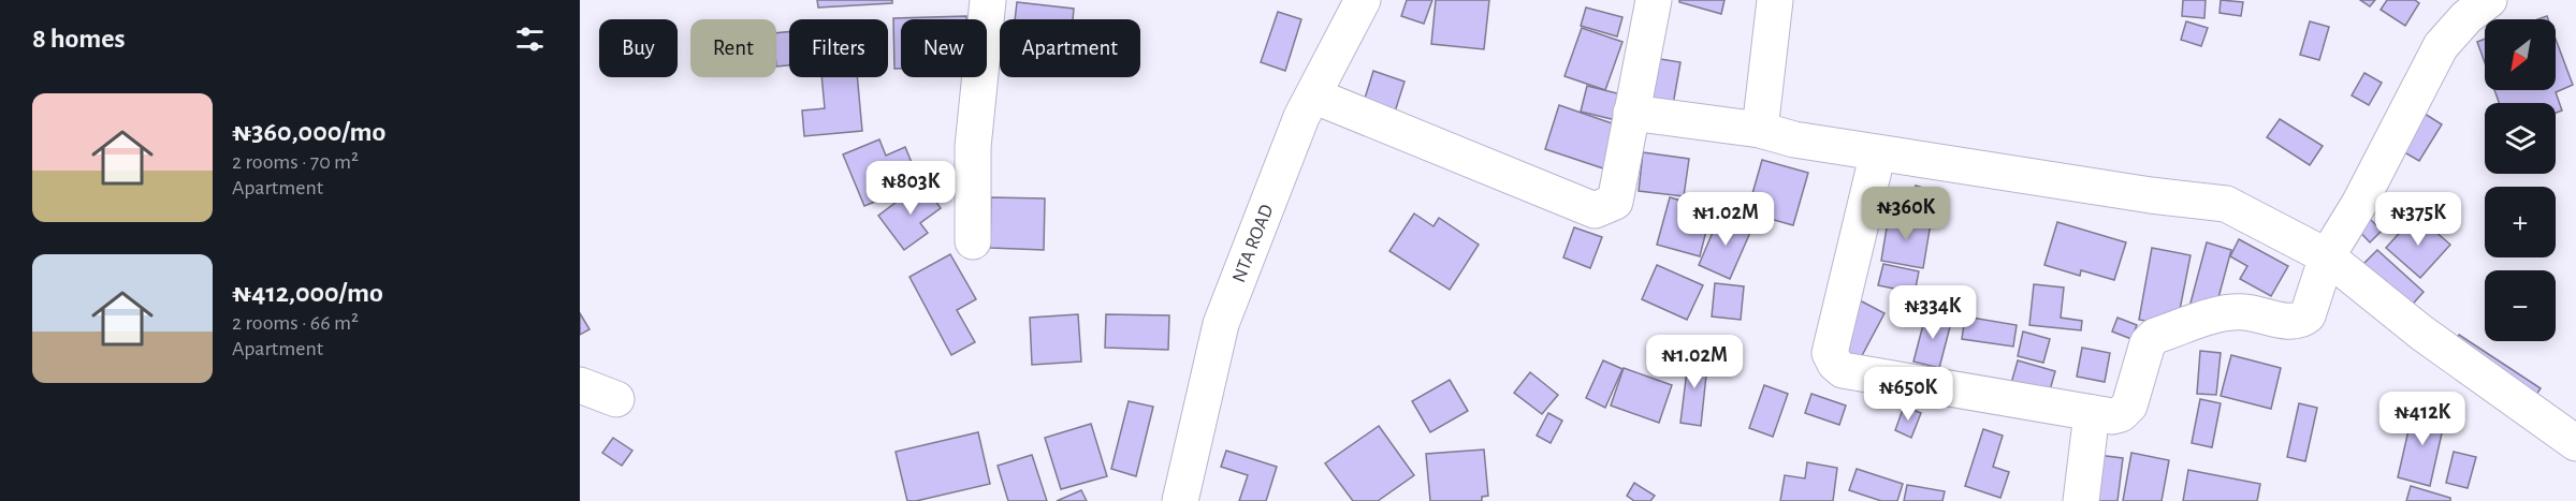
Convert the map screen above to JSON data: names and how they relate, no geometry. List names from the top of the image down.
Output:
{
  "streets": {
    "street": ["NTA ROAD"]
  },
  "north": "bottom left",
  "page": {
    "heading": "8 homes",
    "map_buttons": ["+", "−"],
    "chip": [
      "Buy",
      "Rent",
      "Filters",
      "New",
      "Apartment"
    ],
    "list": [
      {
        "name": "₦360,000/mo",
        "note": "2 rooms · 70 m² · Apartment"
      },
      {
        "name": "₦412,000/mo",
        "note": "2 rooms · 66 m² · Apartment"
      }
    ],
    "price": [
      "₦803K",
      "₦360K",
      "₦1.02M",
      "₦375K",
      "₦334K",
      "₦1.02M",
      "₦650K",
      "₦412K"
    ]
  }
}
